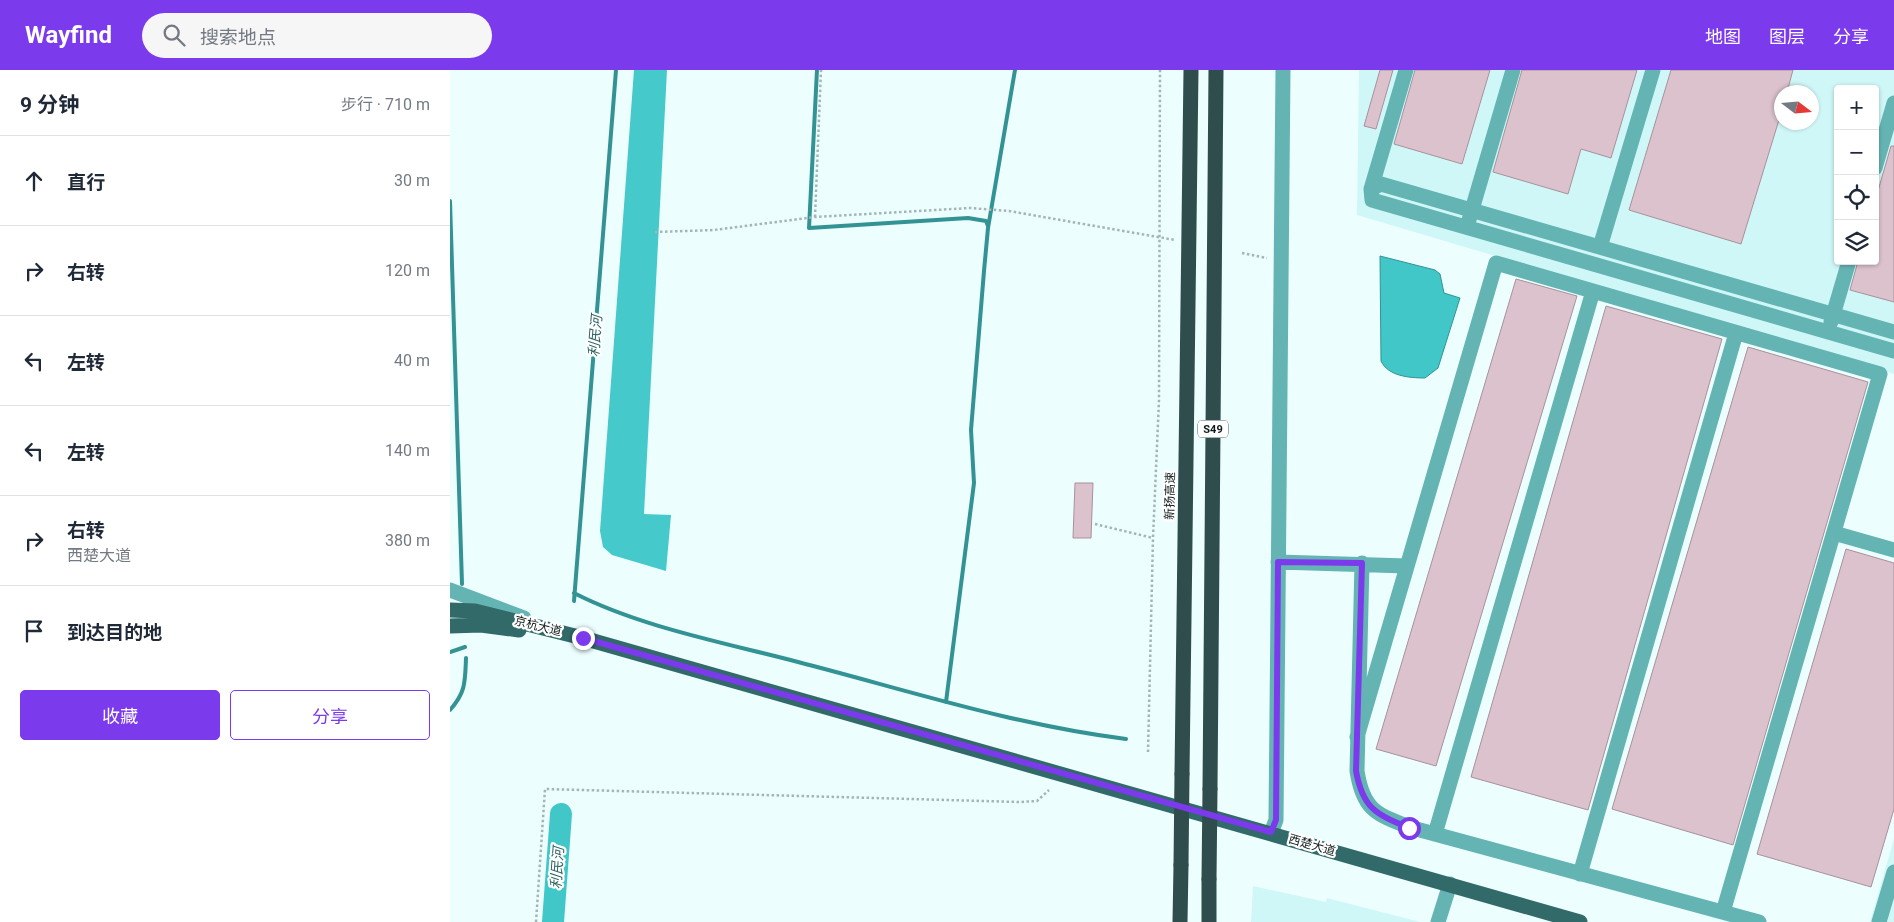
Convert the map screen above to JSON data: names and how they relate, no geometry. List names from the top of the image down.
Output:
{
  "streets": {
    "highway": ["S49", "新扬高速"],
    "main road": ["京杭大道", "西楚大道"]
  },
  "crossings": [
    ["京杭大道", "西楚大道"]
  ],
  "water": ["利民河"],
  "north": "right",
  "page": {
    "header": "Wayfind",
    "search": "搜索地点",
    "nav": ["地图", "图层", "分享"],
    "heading": ["9 分钟", "步行 · 710 m"],
    "map_buttons": ["+", "−"],
    "list": [
      ["直行", "30 m"],
      ["右转", "120 m"],
      ["左转", "40 m"],
      ["左转", "140 m"],
      ["右转", "西楚大道", "380 m"],
      "到达目的地"
    ],
    "buttons": ["收藏", "分享"]
  }
}
